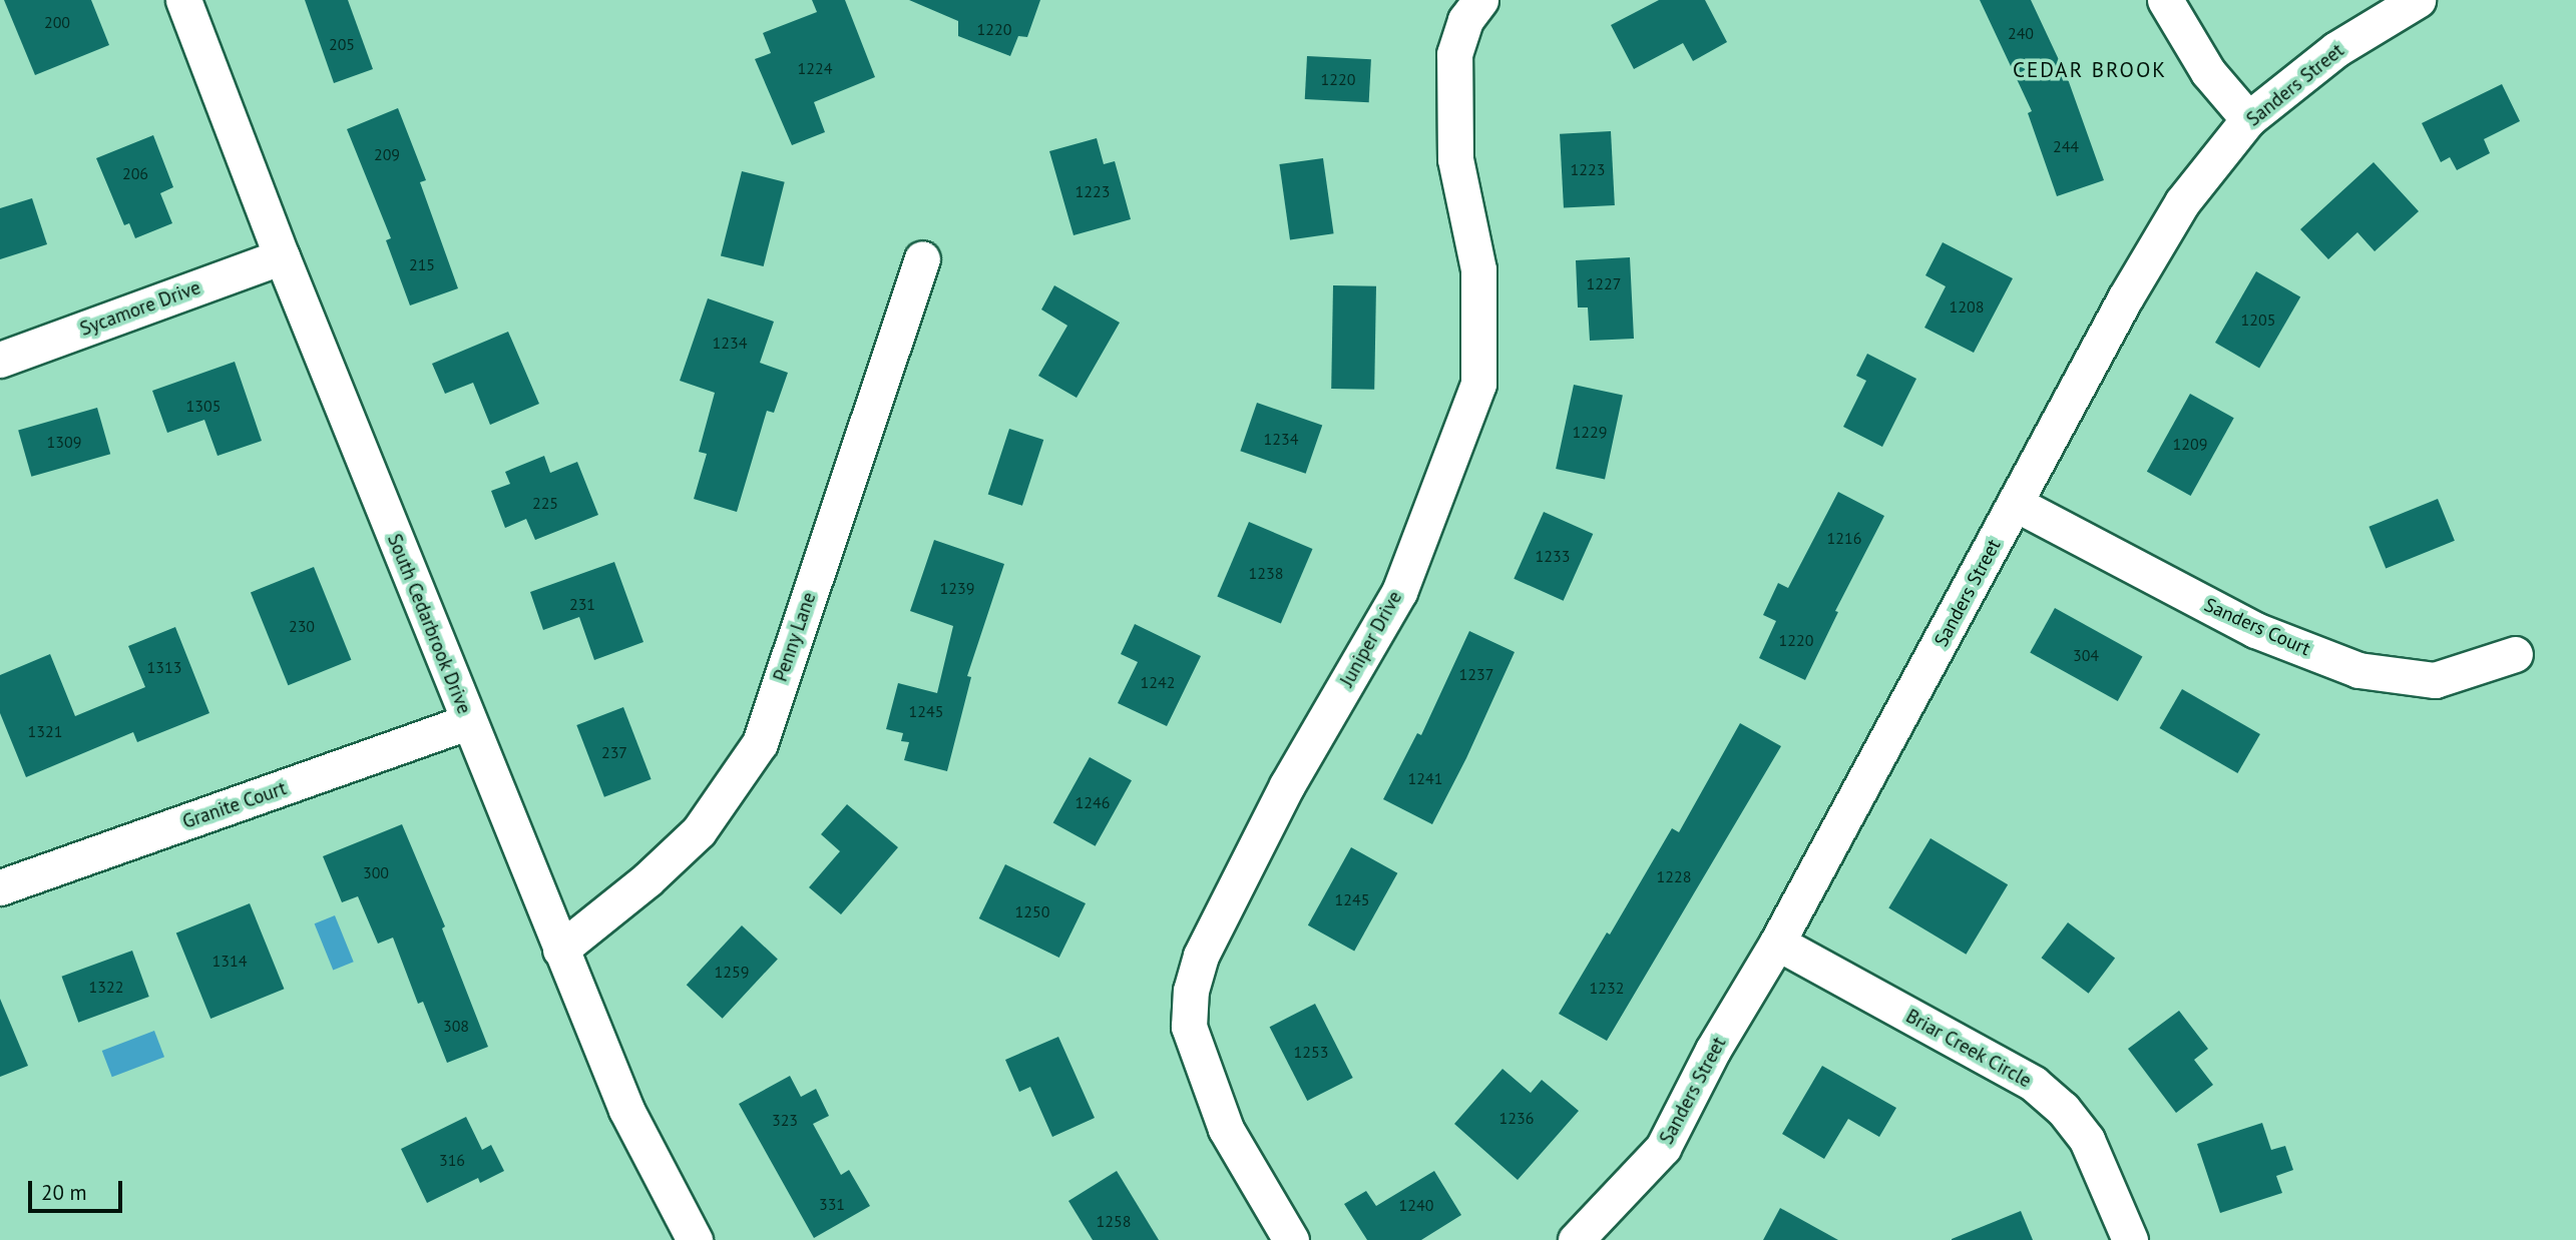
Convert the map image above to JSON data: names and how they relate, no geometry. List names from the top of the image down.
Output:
{
  "streets": {
    "street": [
      "Sanders Street",
      "Sycamore Drive",
      "South Cedarbrook Drive",
      "Sanders Court",
      "Penny Lane",
      "Juniper Drive",
      "Granite Court",
      "Briar Creek Circle"
    ]
  },
  "crossings": [
    ["Sanders Street", "Sanders Court"],
    ["Sanders Street", "Briar Creek Circle"],
    ["Sycamore Drive", "South Cedarbrook Drive"],
    ["South Cedarbrook Drive", "Penny Lane"],
    ["South Cedarbrook Drive", "Granite Court"]
  ],
  "districts": ["CEDAR BROOK"],
  "house_numbers": [
    "200",
    "1220",
    "240",
    "205",
    "1224",
    "1220",
    "244",
    "209",
    "1223",
    "206",
    "1223",
    "215",
    "1227",
    "1208",
    "1205",
    "1234",
    "1305",
    "1229",
    "1234",
    "1309",
    "1209",
    "225",
    "1216",
    "1233",
    "1238",
    "1239",
    "231",
    "230",
    "1220",
    "304",
    "1313",
    "1237",
    "1242",
    "1245",
    "1321",
    "237",
    "1241",
    "1246",
    "300",
    "1228",
    "1245",
    "1250",
    "1314",
    "1259",
    "1322",
    "1232",
    "308",
    "1253",
    "1236",
    "323",
    "316",
    "331",
    "1240",
    "1258"
  ],
  "scale_bar": "20 m"
}
